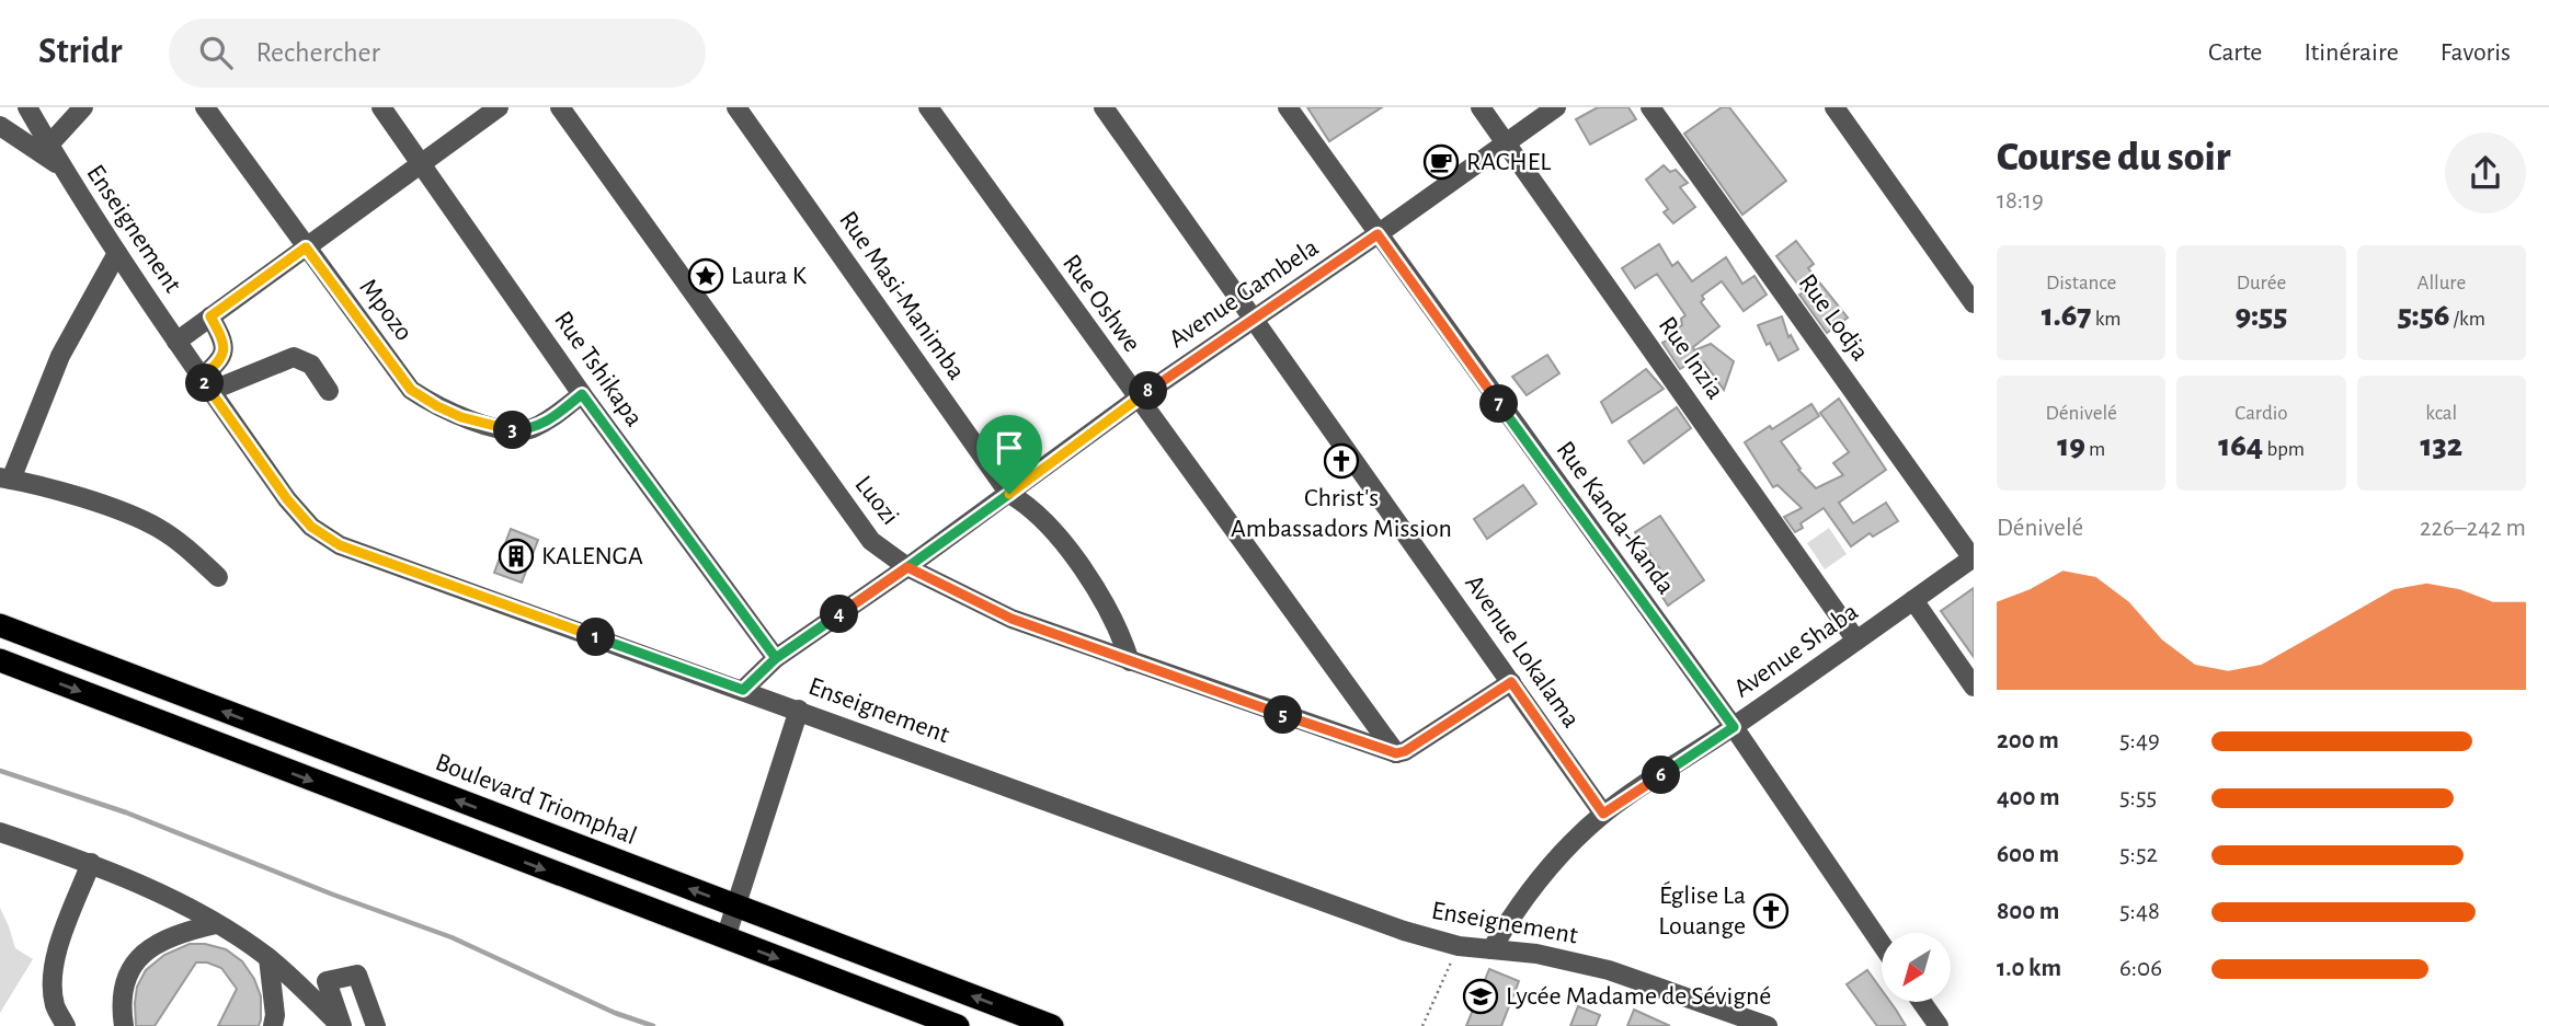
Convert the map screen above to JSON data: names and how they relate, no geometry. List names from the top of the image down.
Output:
{
  "streets": {
    "highway": ["Boulevard Triomphal"],
    "street": [
      "Enseignement",
      "Avenue Gambela",
      "Rue Masi-Manimba",
      "Rue Oshwe",
      "Mpozo",
      "Rue Lodja",
      "Rue Inzia",
      "Rue Tshikapa",
      "Luozi",
      "Rue Kanda-Kanda",
      "Avenue Shaba",
      "Avenue Lokalama"
    ]
  },
  "crossings": [
    ["Enseignement", "Avenue Gambela"],
    ["Enseignement", "Avenue Shaba"],
    ["Avenue Gambela", "Rue Masi-Manimba"],
    ["Avenue Gambela", "Rue Oshwe"],
    ["Avenue Gambela", "Rue Inzia"],
    ["Avenue Gambela", "Rue Tshikapa"],
    ["Avenue Gambela", "Luozi"],
    ["Avenue Gambela", "Rue Kanda-Kanda"],
    ["Avenue Gambela", "Avenue Lokalama"],
    ["Rue Masi-Manimba", "Luozi"],
    ["Rue Oshwe", "Luozi"],
    ["Mpozo", "Rue Tshikapa"],
    ["Rue Lodja", "Avenue Shaba"],
    ["Rue Inzia", "Avenue Shaba"],
    ["Rue Kanda-Kanda", "Avenue Shaba"],
    ["Avenue Shaba", "Avenue Lokalama"]
  ],
  "places": {
    "cafe": ["RACHEL"],
    "place": ["Laura K"],
    "church": ["Christ's Ambassadors Mission", "Église La Louange"],
    "building": ["KALENGA"],
    "school or university": ["Lycée Madame de Sévigné"]
  },
  "north": "bottom left",
  "page": {
    "header": "Stridr",
    "search": "Rechercher",
    "nav": ["Carte", "Itinéraire", "Favoris"],
    "heading": ["Course du soir", "18:19"],
    "stats": [
      ["Distance", "1.67 km"],
      ["Durée", "9:55"],
      ["Allure", "5:56 /km"],
      ["Dénivelé", "19 m"],
      ["Cardio", "164 bpm"],
      ["kcal", "132"]
    ],
    "pins": [
      "2",
      "8",
      "7",
      "3",
      "4",
      "1",
      "5",
      "6"
    ],
    "chart": ["Dénivelé", "226–242 m"],
    "list": [
      {
        "name": "200 m",
        "note": "5:49"
      },
      {
        "name": "400 m",
        "note": "5:55"
      },
      {
        "name": "600 m",
        "note": "5:52"
      },
      {
        "name": "800 m",
        "note": "5:48"
      },
      {
        "name": "1.0 km",
        "note": "6:06"
      }
    ]
  }
}
